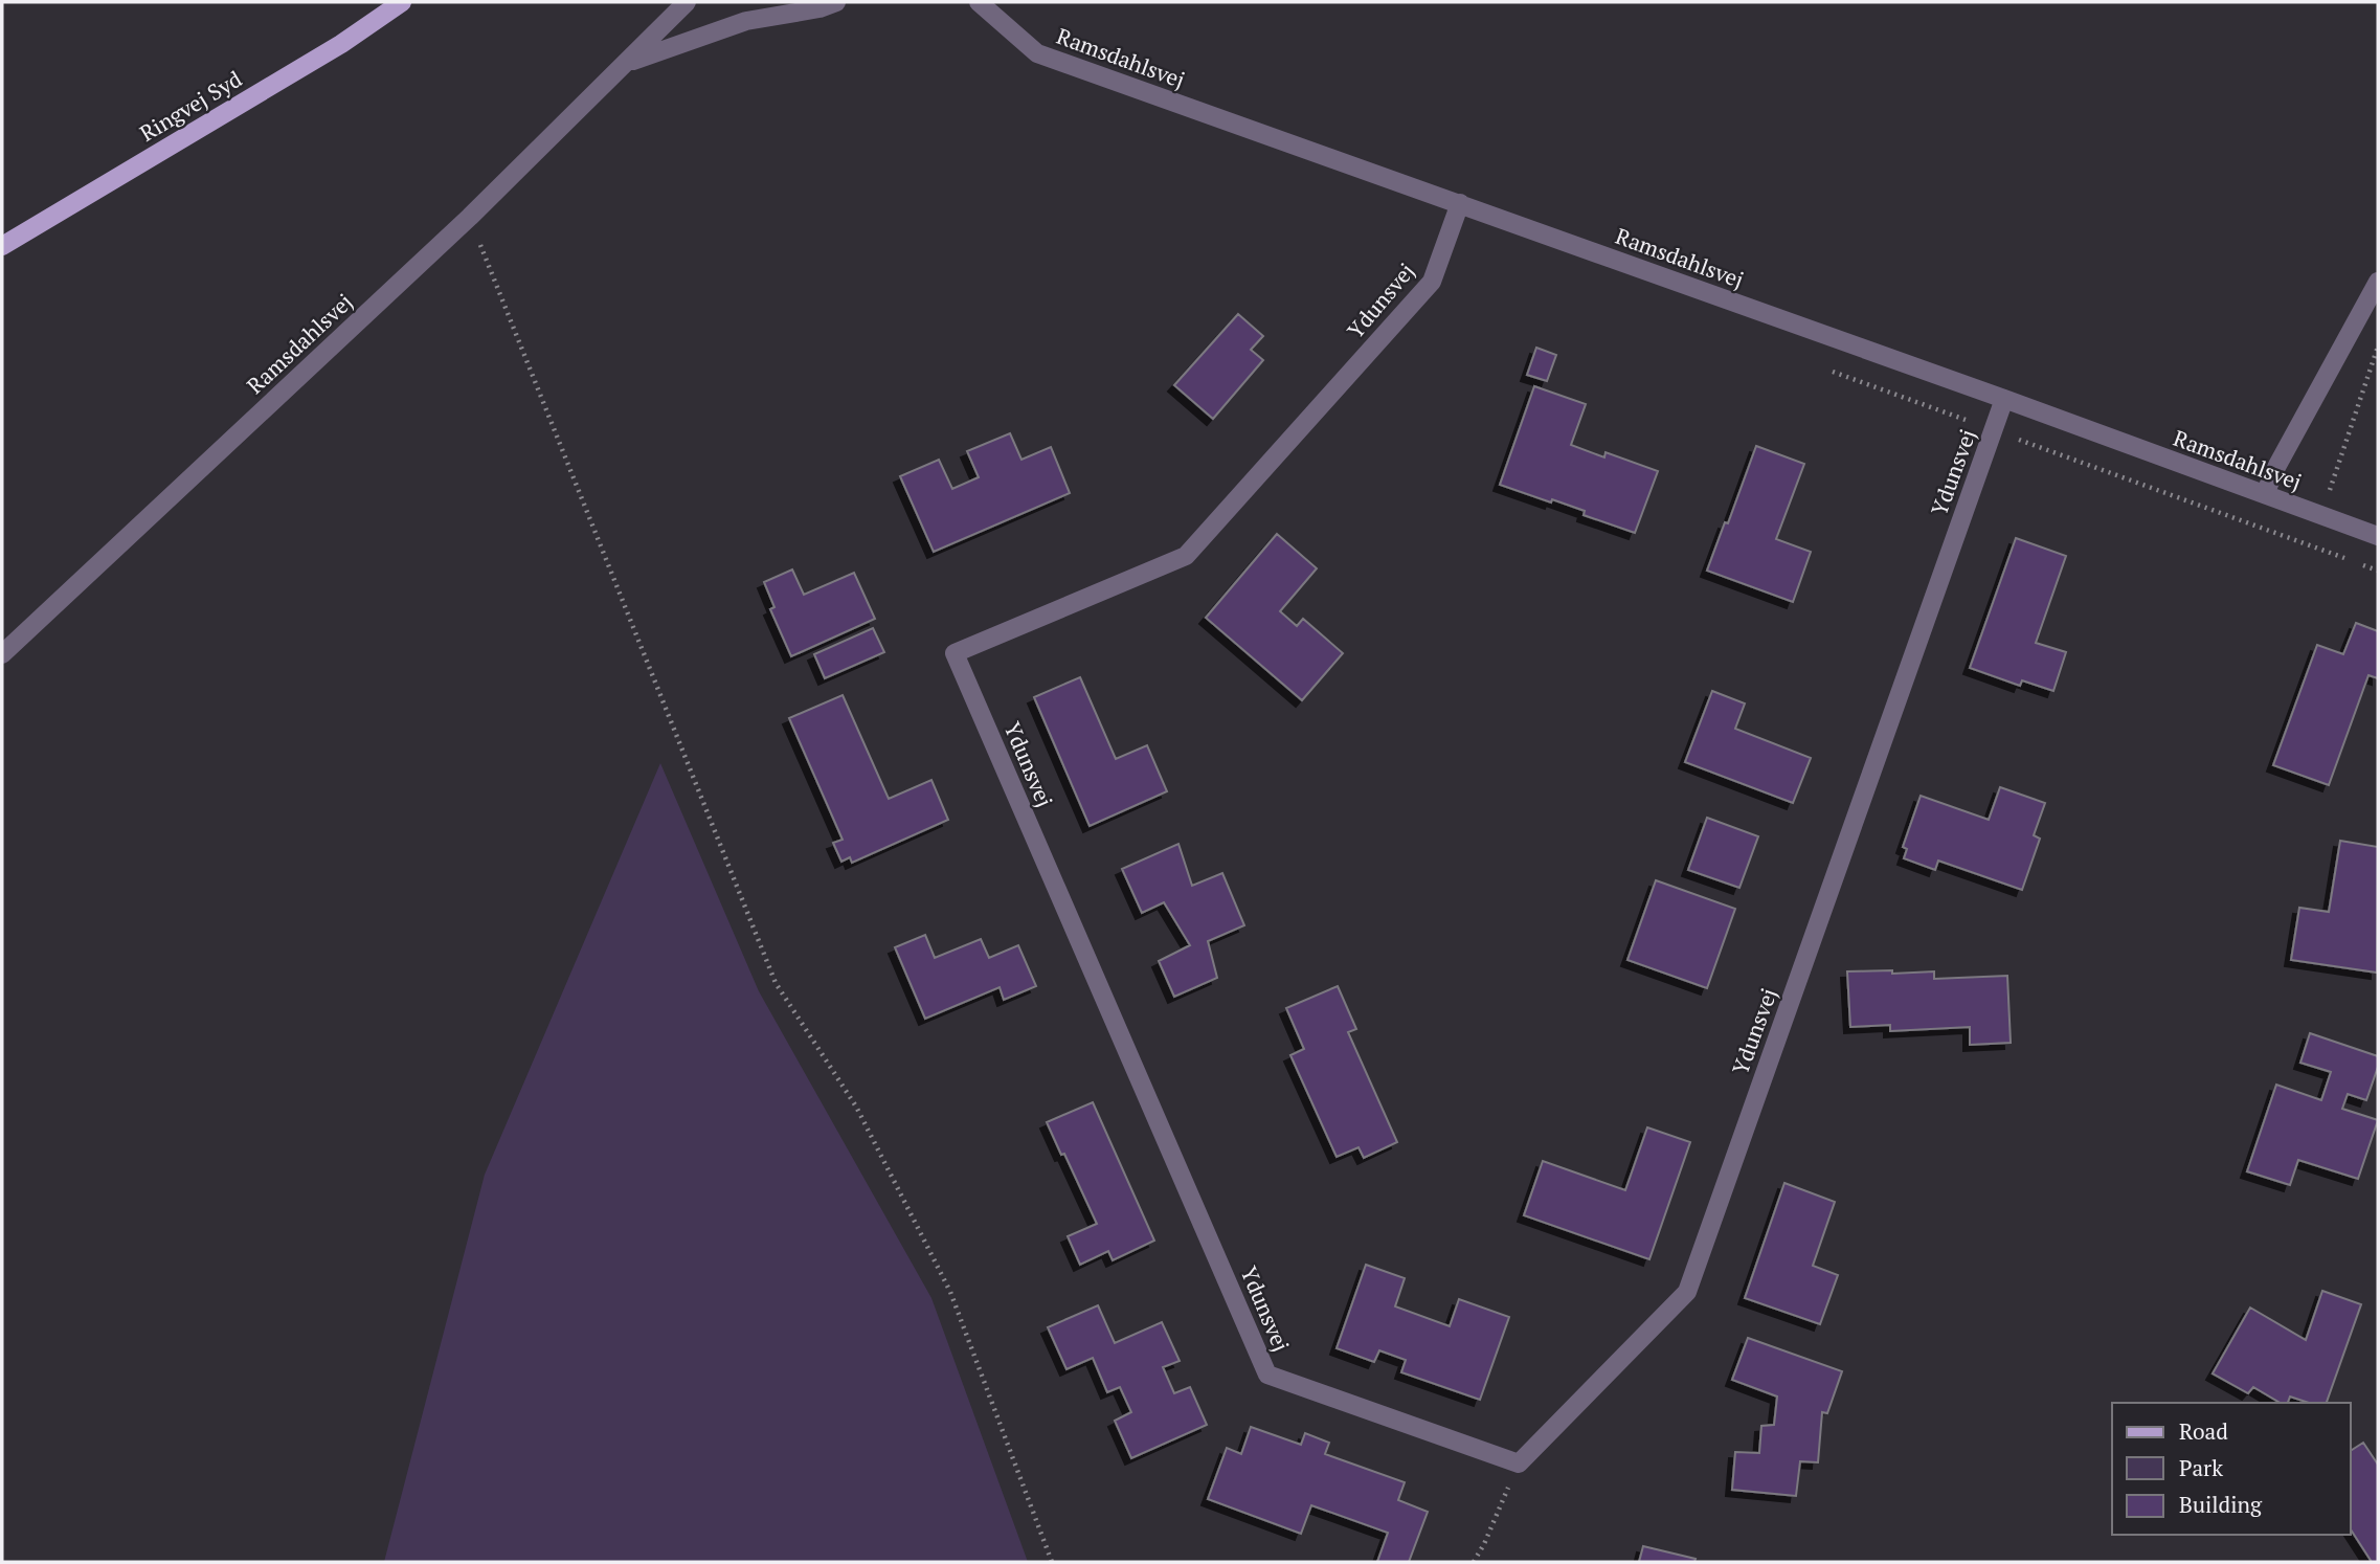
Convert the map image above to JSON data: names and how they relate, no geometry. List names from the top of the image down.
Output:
{
  "streets": {
    "main road": ["Ringvej Syd"],
    "street": ["Ramsdahlsvej", "Ydunsvej"]
  },
  "crossings": [
    ["Ramsdahlsvej", "Ydunsvej"]
  ],
  "legend": ["Road", "Park", "Building"]
}
